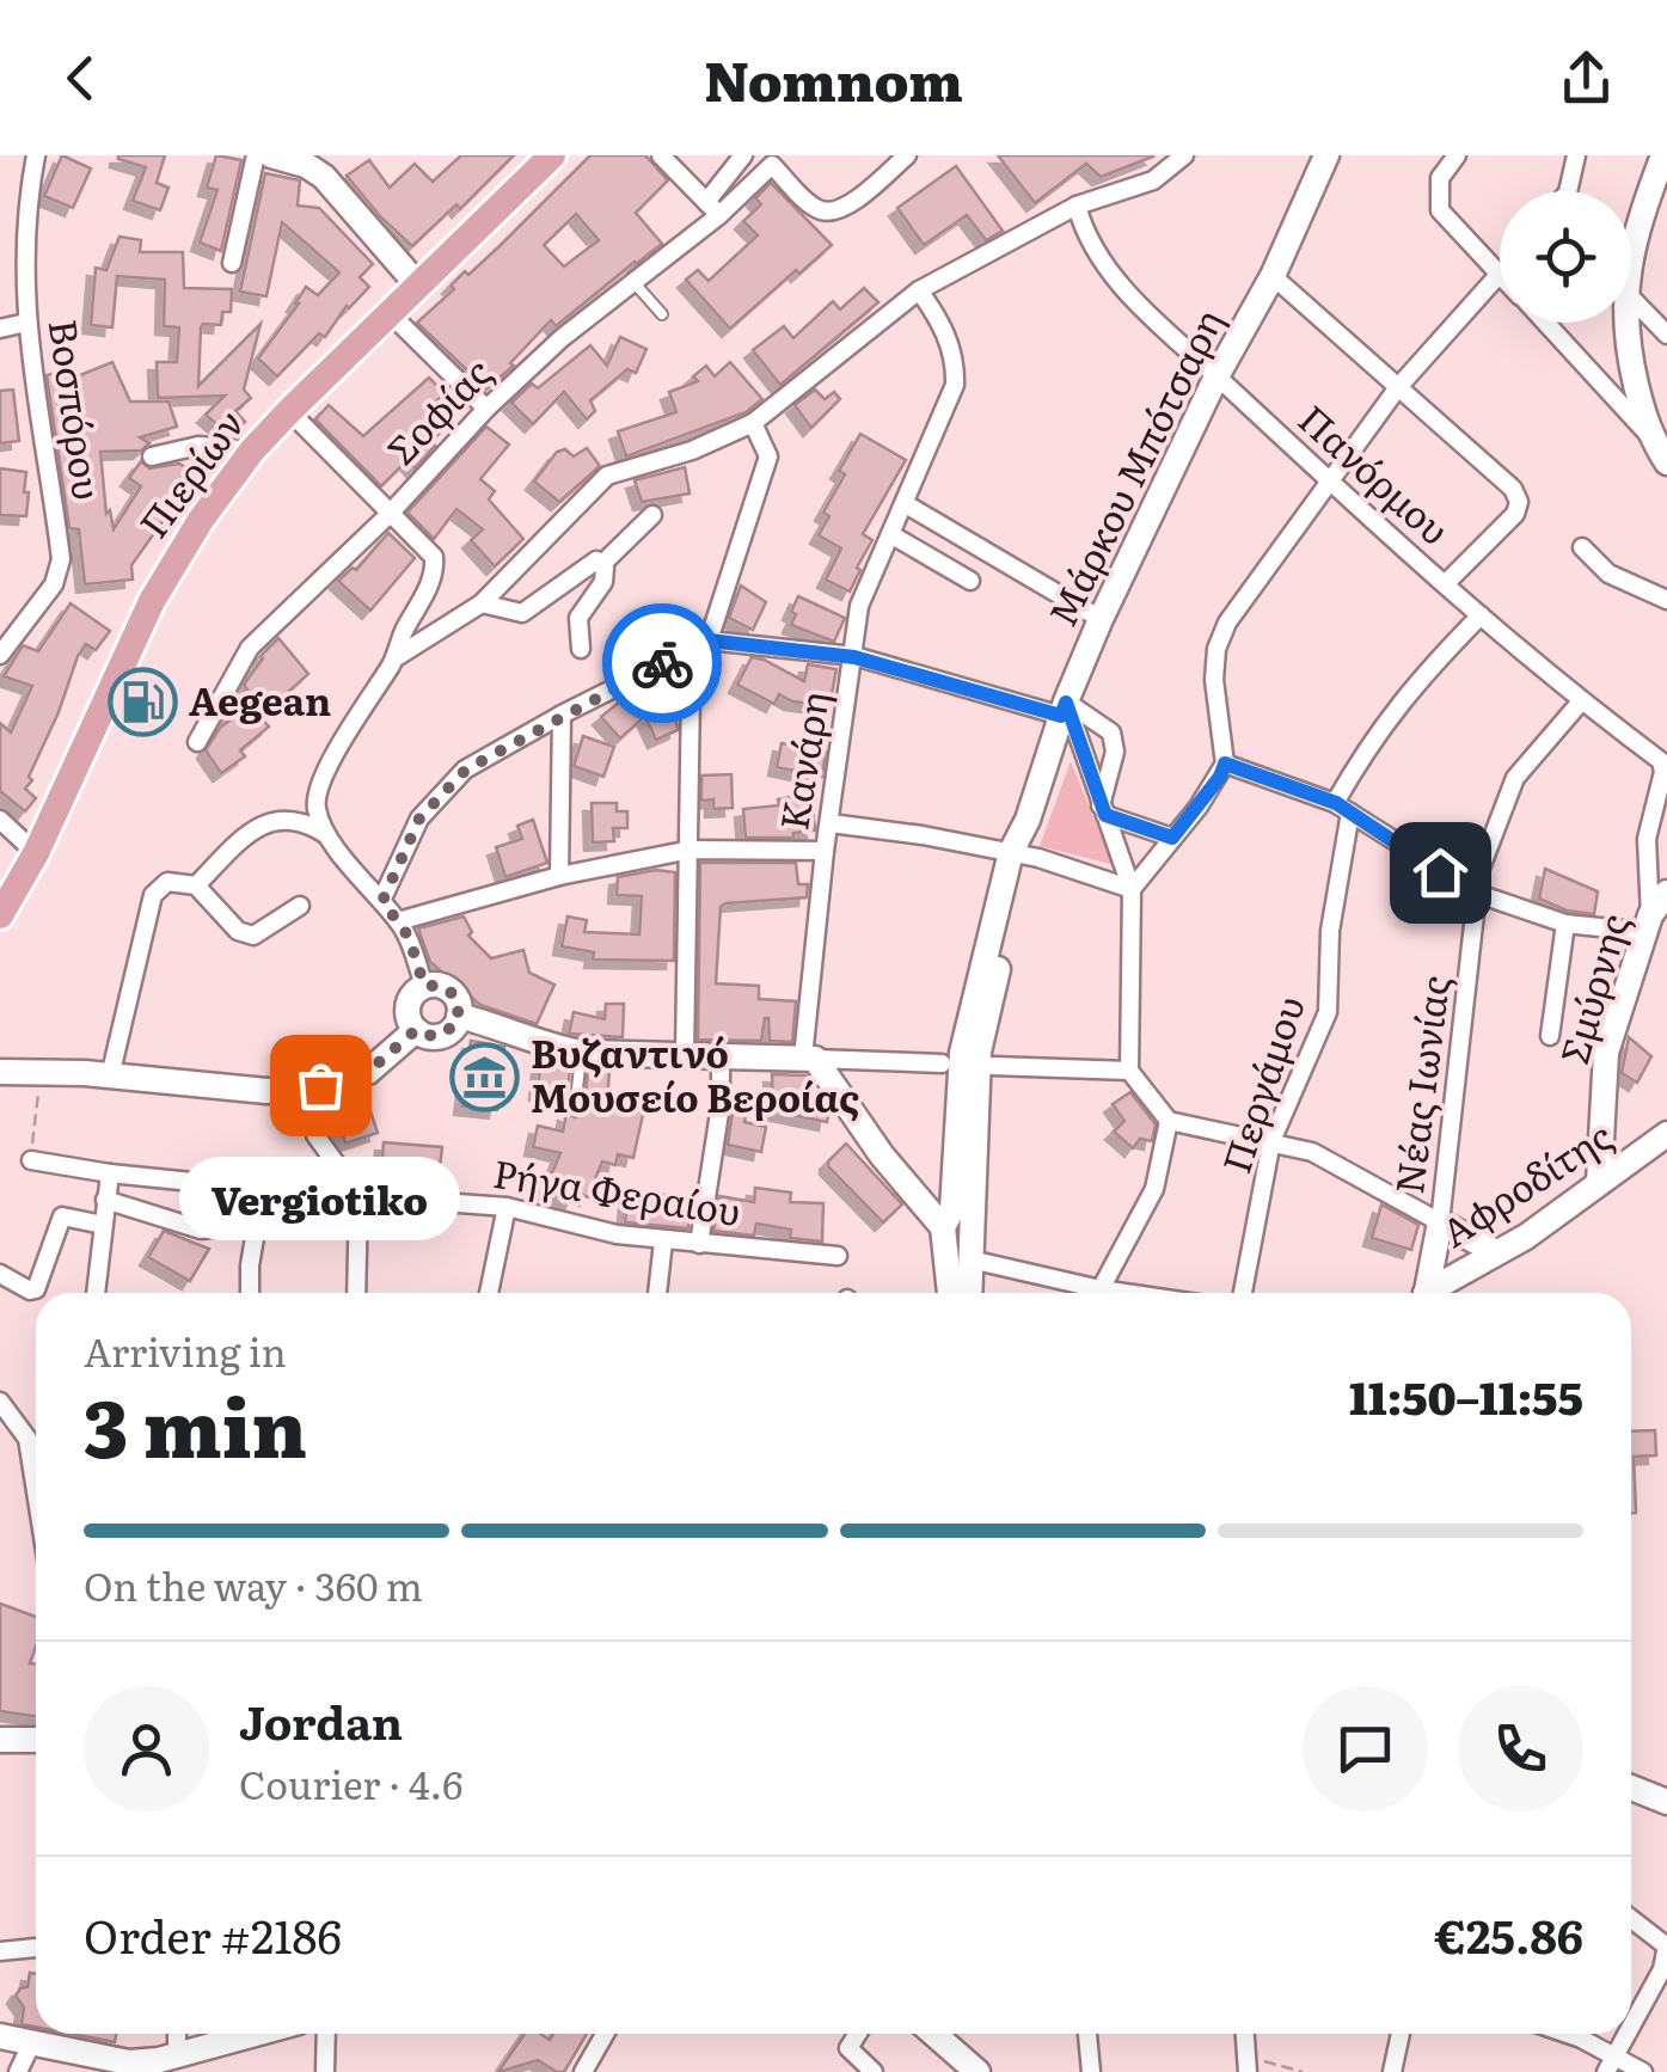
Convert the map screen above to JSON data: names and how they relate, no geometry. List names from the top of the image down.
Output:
{
  "streets": {
    "main road": ["Πιερίων"],
    "street": [
      "Βοσπόρου",
      "Σοφίας",
      "Μάρκου Μπότσαρη",
      "Πανόρμου",
      "Κανάρη",
      "Σμύρνης",
      "Περγάμου",
      "Νέας Ιωνίας",
      "Αφροδίτης",
      "Ρήγα Φεραίου"
    ]
  },
  "crossings": [
    ["Μάρκου Μπότσαρη", "Πανόρμου"],
    ["Πανόρμου", "Σμύρνης"],
    ["Πανόρμου", "Περγάμου"],
    ["Πανόρμου", "Νέας Ιωνίας"],
    ["Σμύρνης", "Αφροδίτης"]
  ],
  "places": {
    "fuel station": ["Aegean"],
    "museum": ["Βυζαντινό Μουσείο Βεροίας"],
    "other": ["Vergiotiko"]
  },
  "page": {
    "header": "Nomnom",
    "bubble": "Vergiotiko",
    "heading": ["3 min", "Arriving in", "11:50–11:55"],
    "panel": [
      "Jordan",
      "Courier · 4.6",
      "Order #2186",
      "€25.86"
    ],
    "bar": "On the way · 360 m"
  }
}
